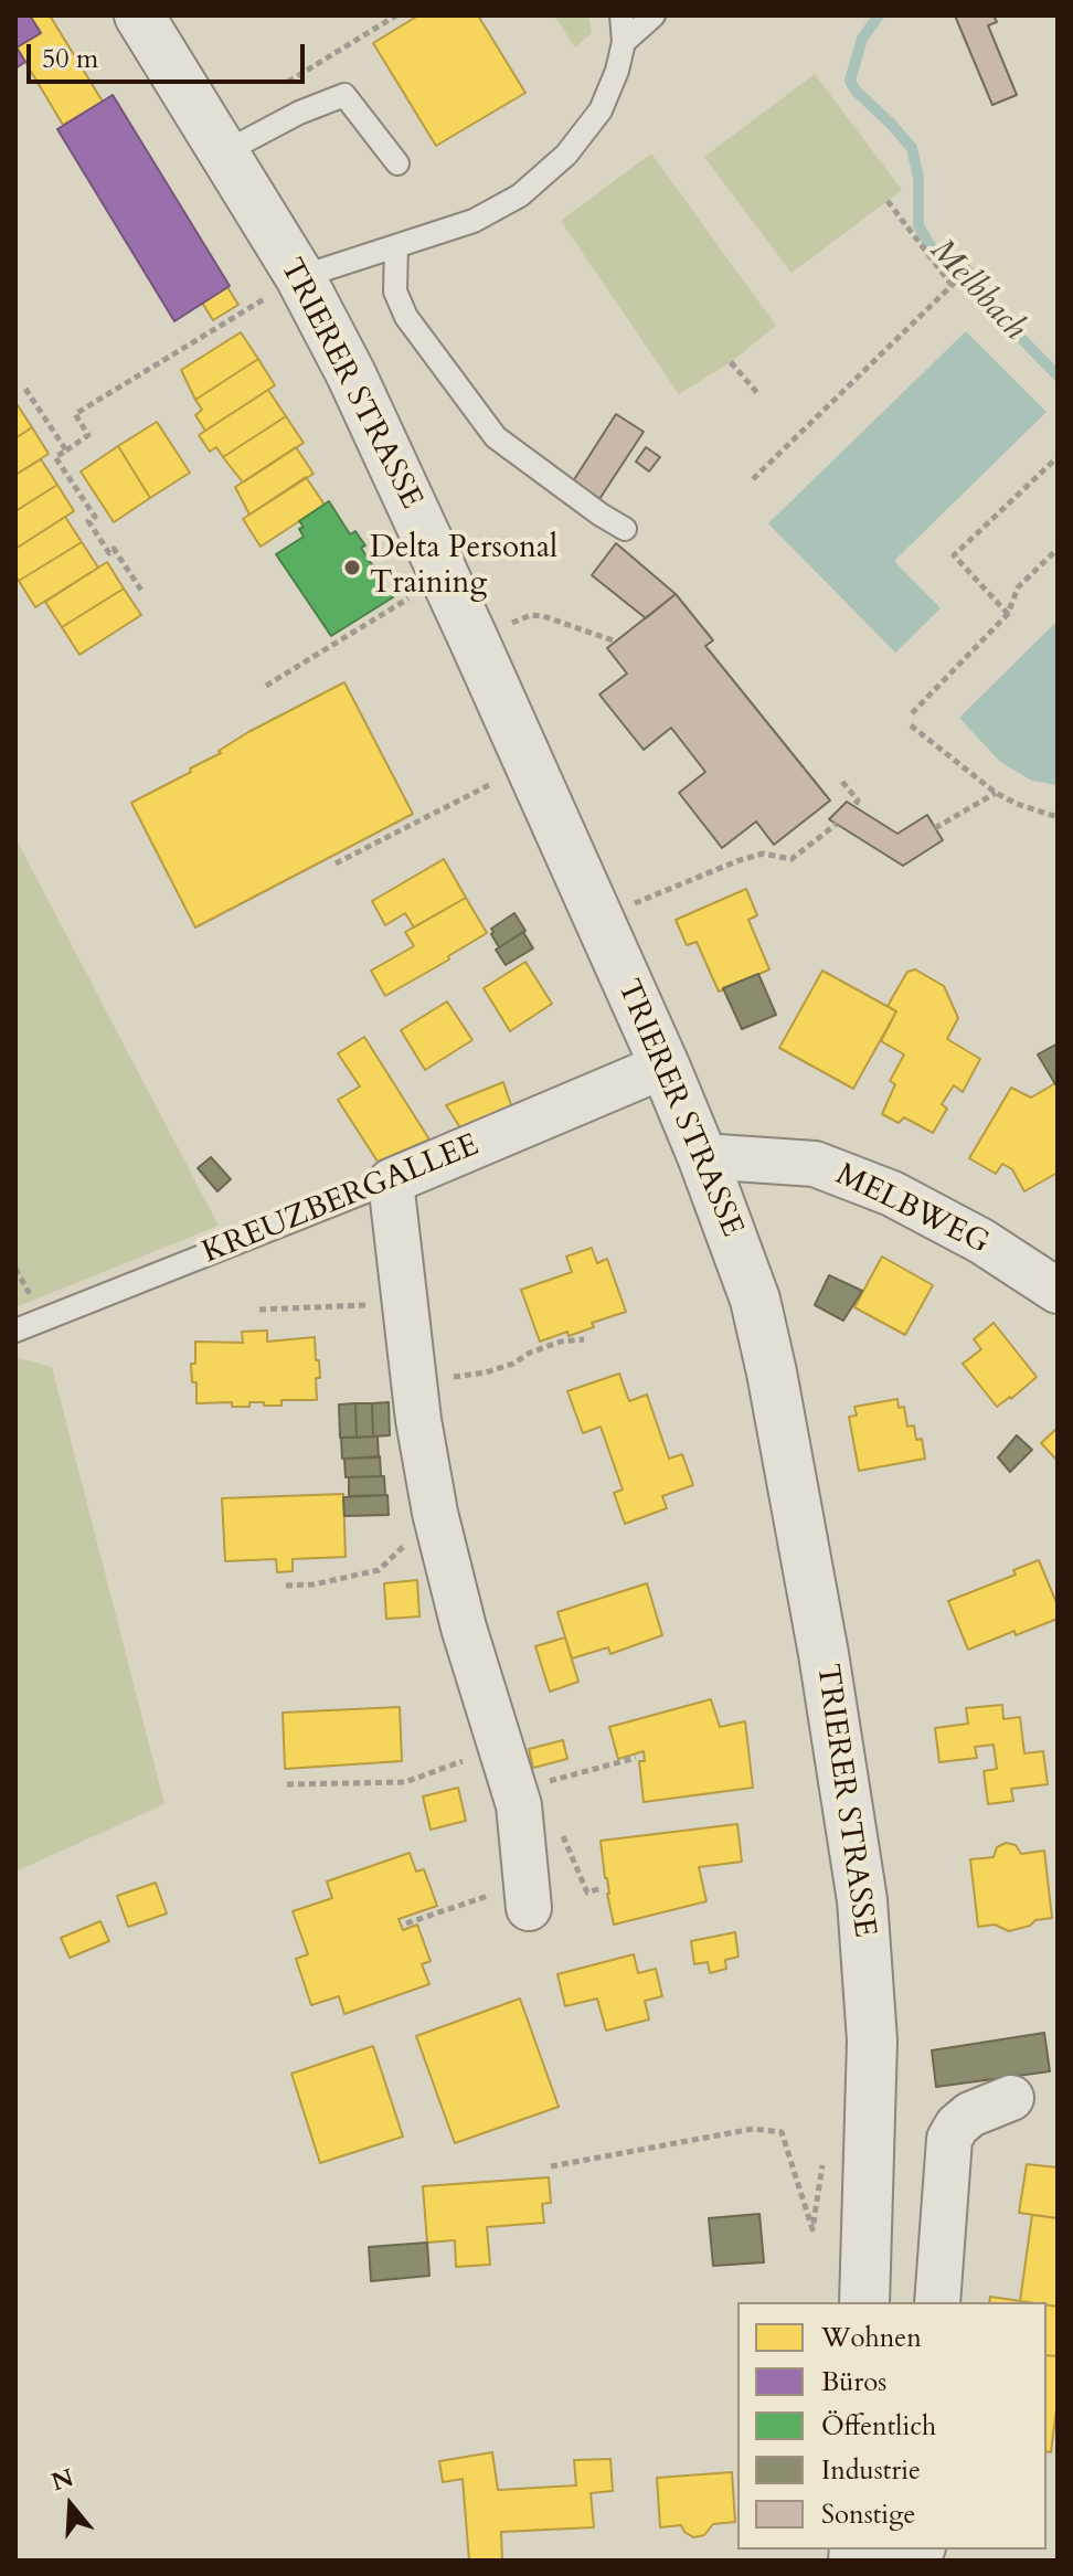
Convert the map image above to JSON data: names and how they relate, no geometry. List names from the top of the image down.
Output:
{
  "streets": {
    "street": ["TRIERER STRASSE", "KREUZBERGALLEE", "MELBWEG"]
  },
  "crossings": [
    ["TRIERER STRASSE", "KREUZBERGALLEE"],
    ["TRIERER STRASSE", "MELBWEG"]
  ],
  "water": ["Melbbach"],
  "places": ["Delta Personal Training"],
  "legend": [
    "Wohnen",
    "Büros",
    "Öffentlich",
    "Industrie",
    "Sonstige"
  ],
  "scale_bar": "50 m",
  "north": "top"
}
